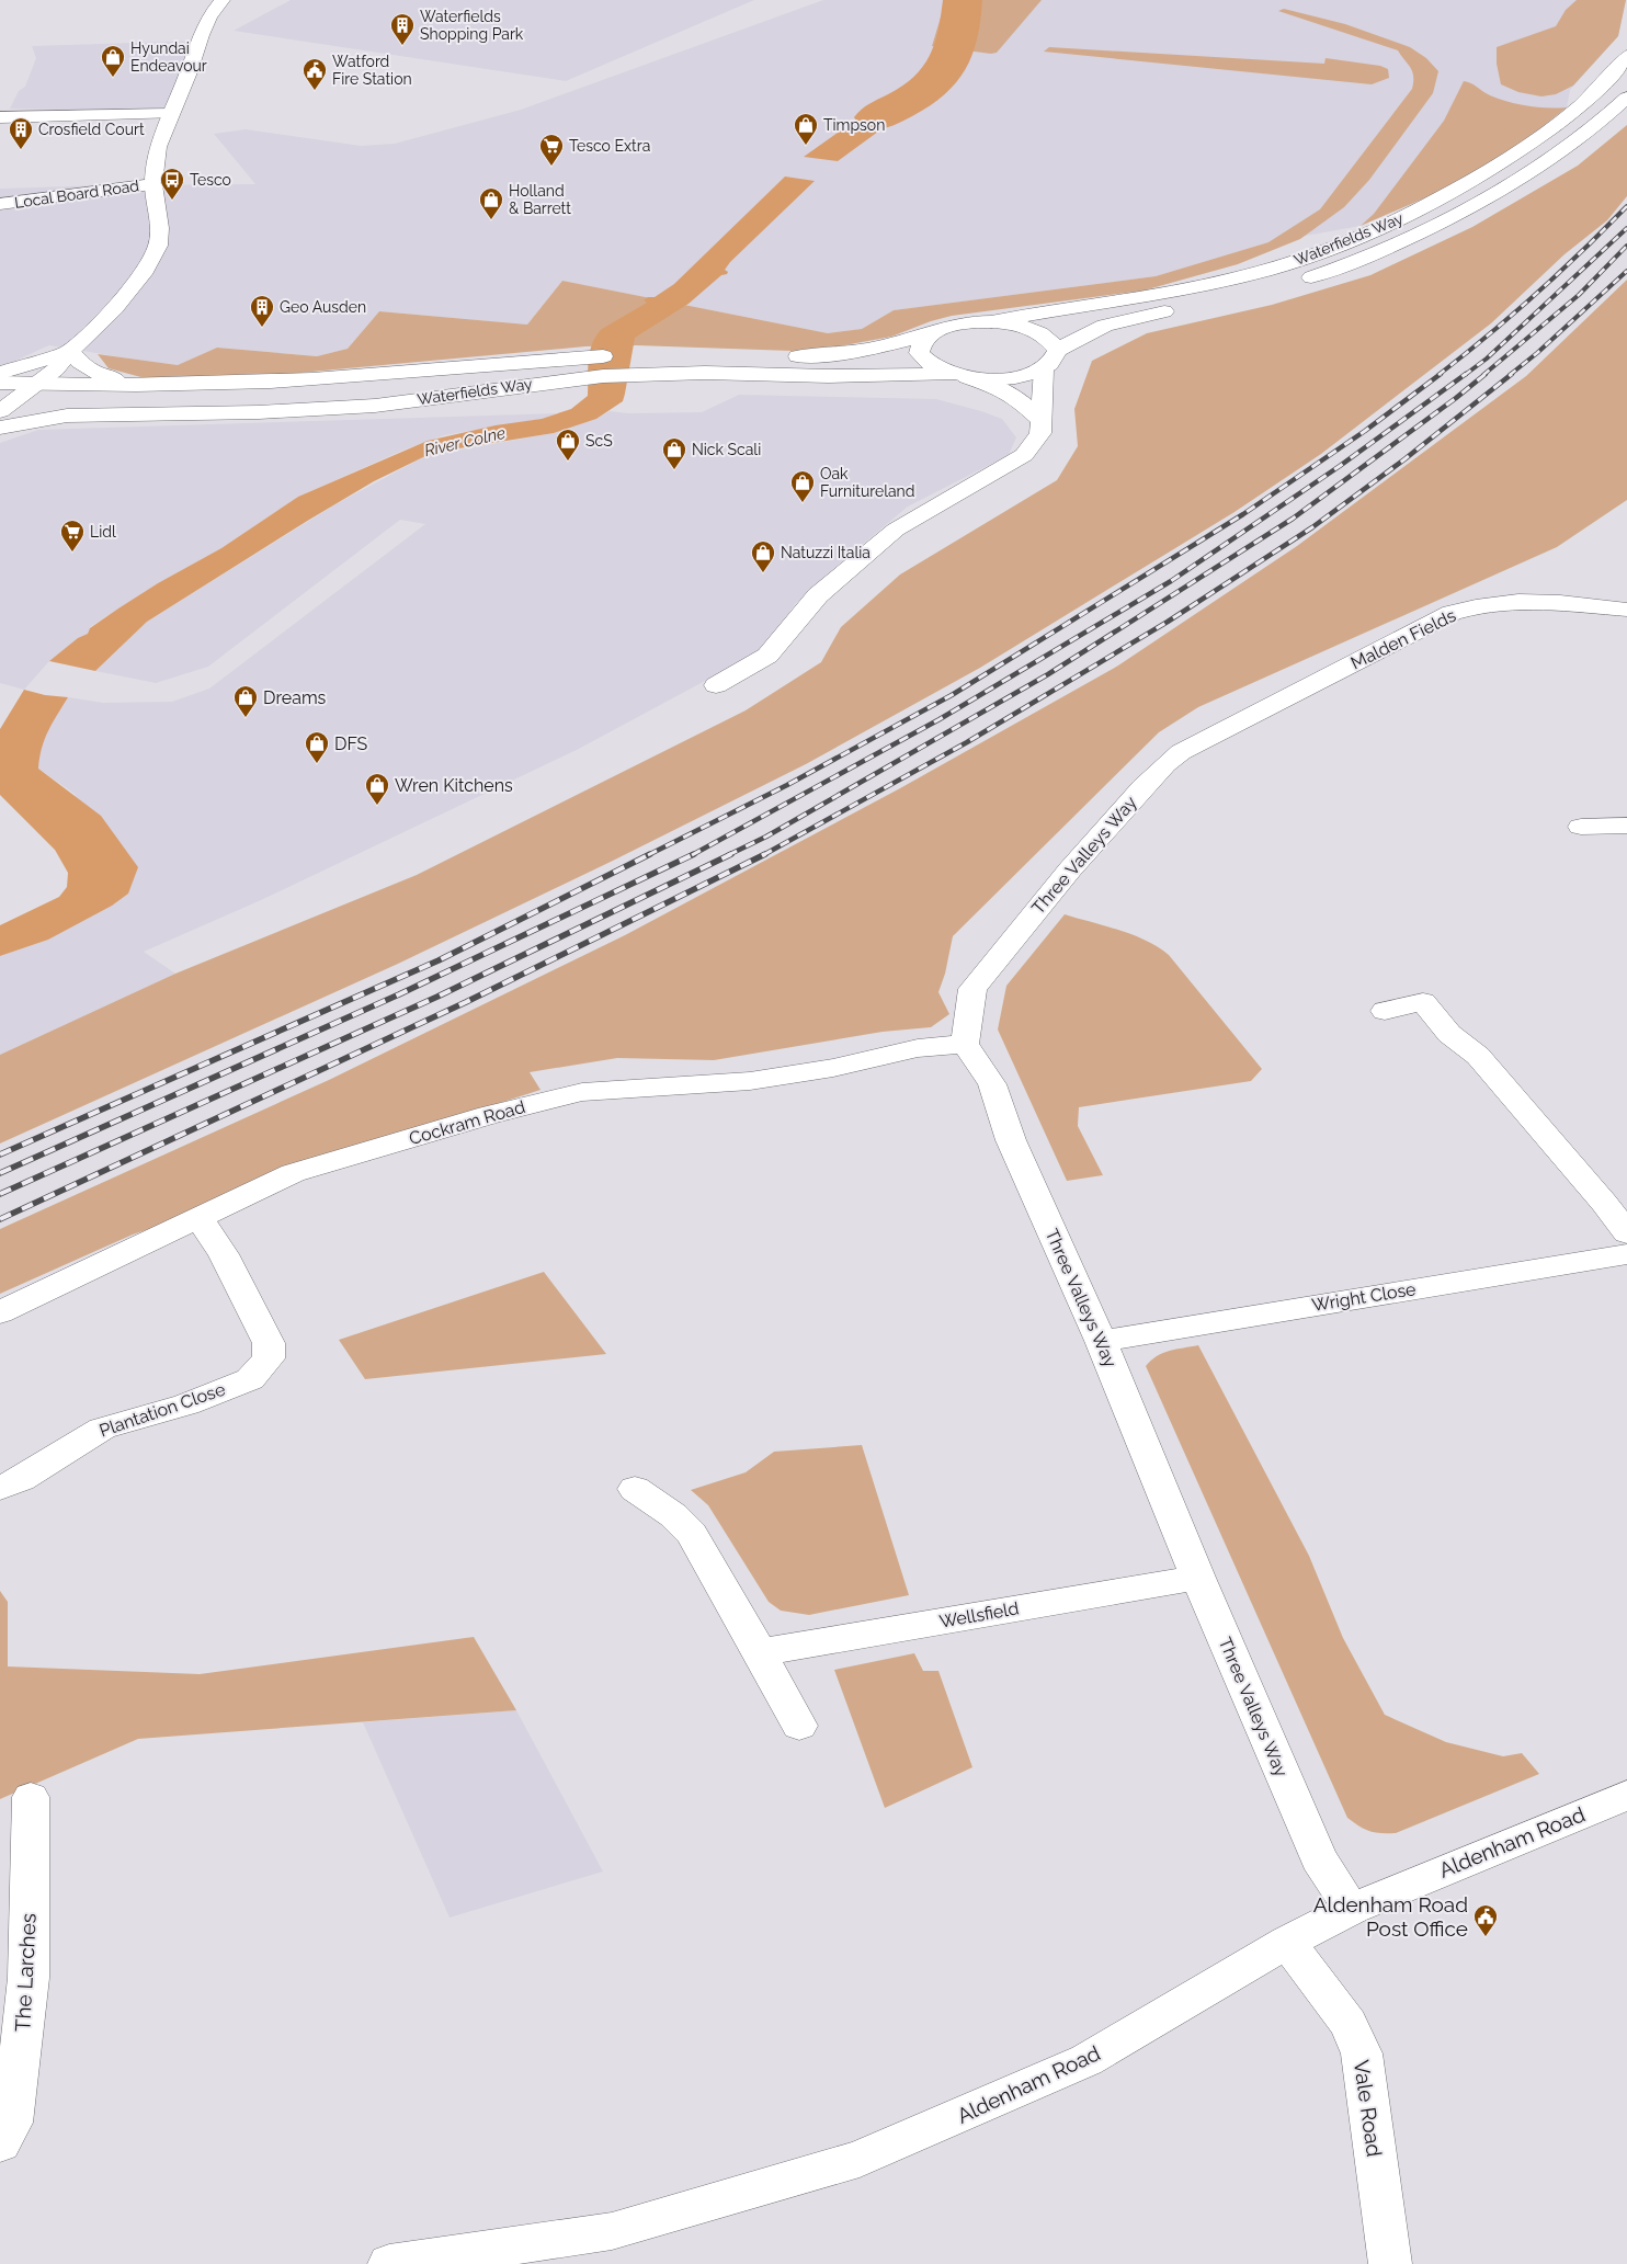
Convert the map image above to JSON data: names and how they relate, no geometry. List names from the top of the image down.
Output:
{
  "streets": {
    "street": [
      "Local Board Road",
      "Waterfields Way",
      "Malden Fields",
      "Three Valleys Way",
      "Cockram Road",
      "Wright Close",
      "Plantation Close",
      "Wellsfield",
      "Aldenham Road",
      "The Larches",
      "Vale Road"
    ]
  },
  "crossings": [
    ["Malden Fields", "Three Valleys Way"],
    ["Three Valleys Way", "Cockram Road"],
    ["Three Valleys Way", "Wright Close"],
    ["Three Valleys Way", "Wellsfield"],
    ["Three Valleys Way", "Aldenham Road"],
    ["Cockram Road", "Plantation Close"],
    ["Aldenham Road", "Vale Road"]
  ],
  "water": ["River Colne"],
  "places": {
    "building": ["Waterfields Shopping Park", "Crosfield Court", "Geo Ausden"],
    "shop": [
      "Hyundai Endeavour",
      "Timpson",
      "Holland & Barrett",
      "ScS",
      "Nick Scali",
      "Oak Furnitureland",
      "Natuzzi Italia",
      "Dreams",
      "DFS",
      "Wren Kitchens"
    ],
    "public building": ["Watford Fire Station", "Aldenham Road Post Office"],
    "supermarket": ["Tesco Extra", "Lidl"],
    "bus stop": ["Tesco"]
  }
}
